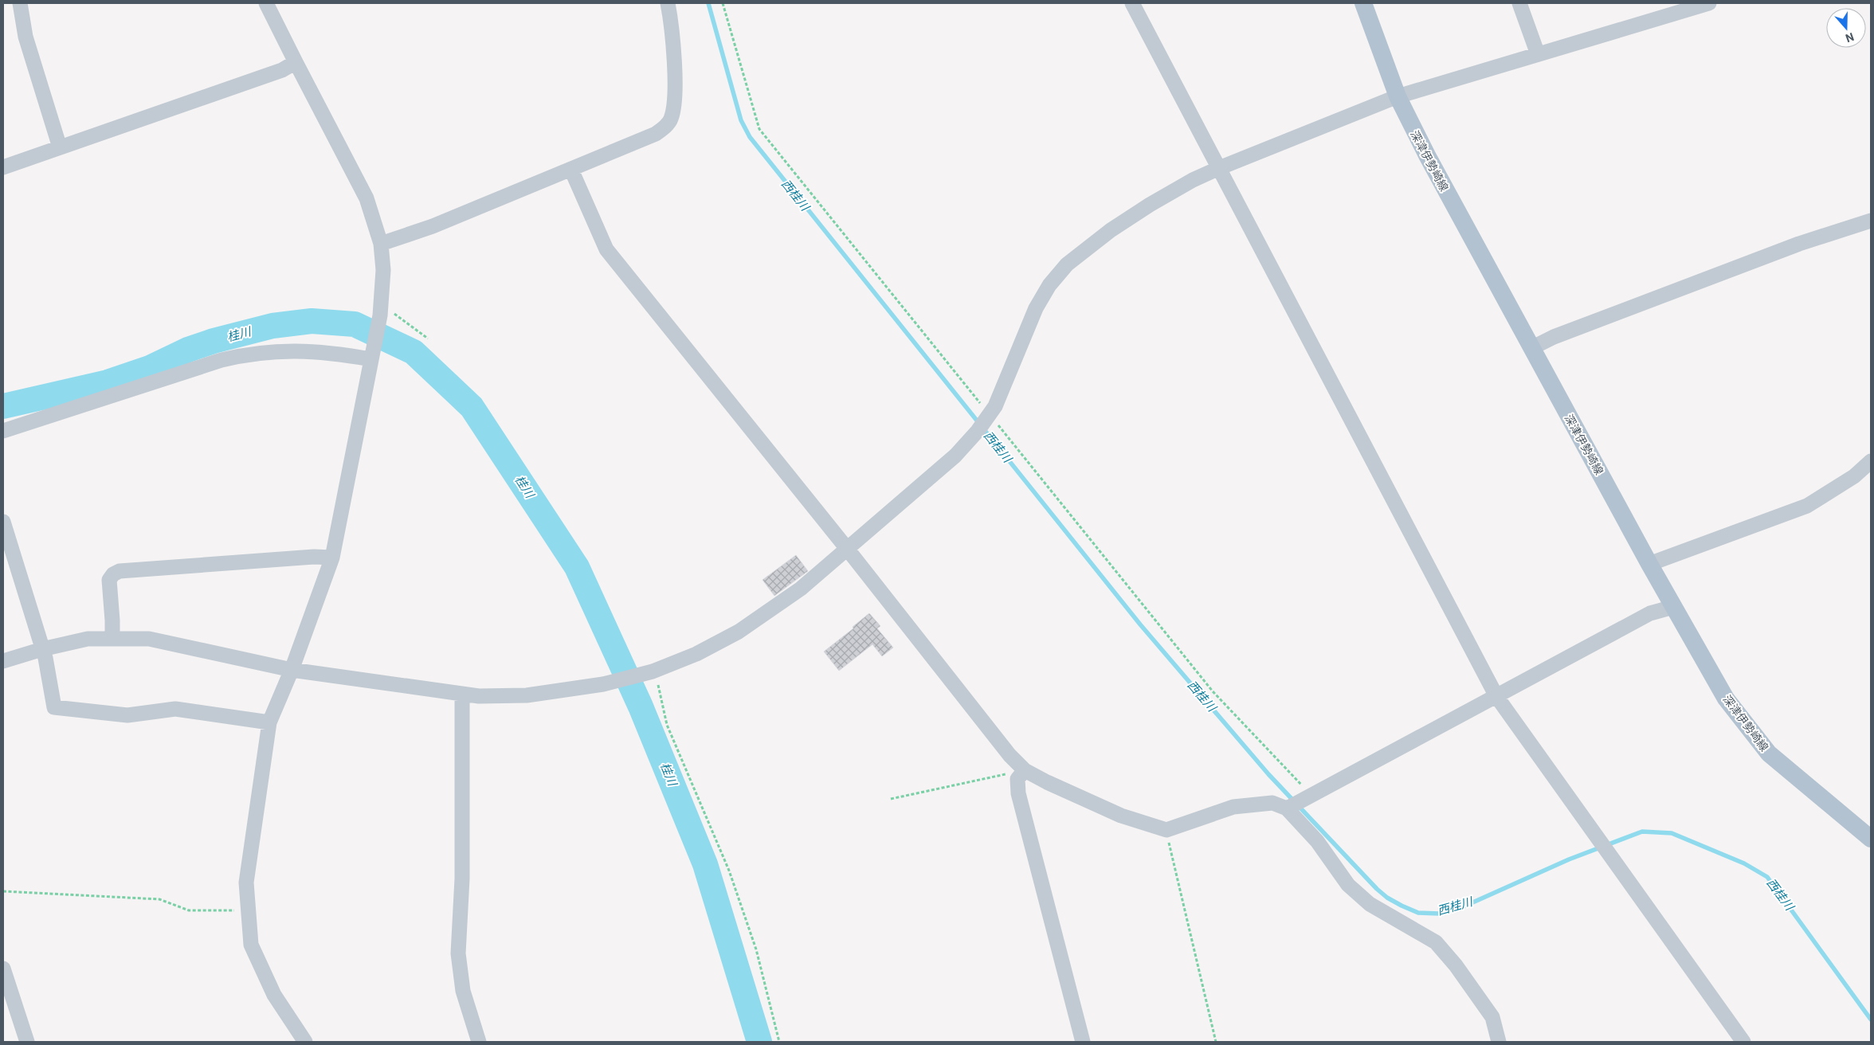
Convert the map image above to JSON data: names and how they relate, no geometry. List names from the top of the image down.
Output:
{
  "streets": {
    "main road": ["深津伊勢崎線"]
  },
  "water": ["西桂川", "桂川"],
  "north": "bottom"
}
